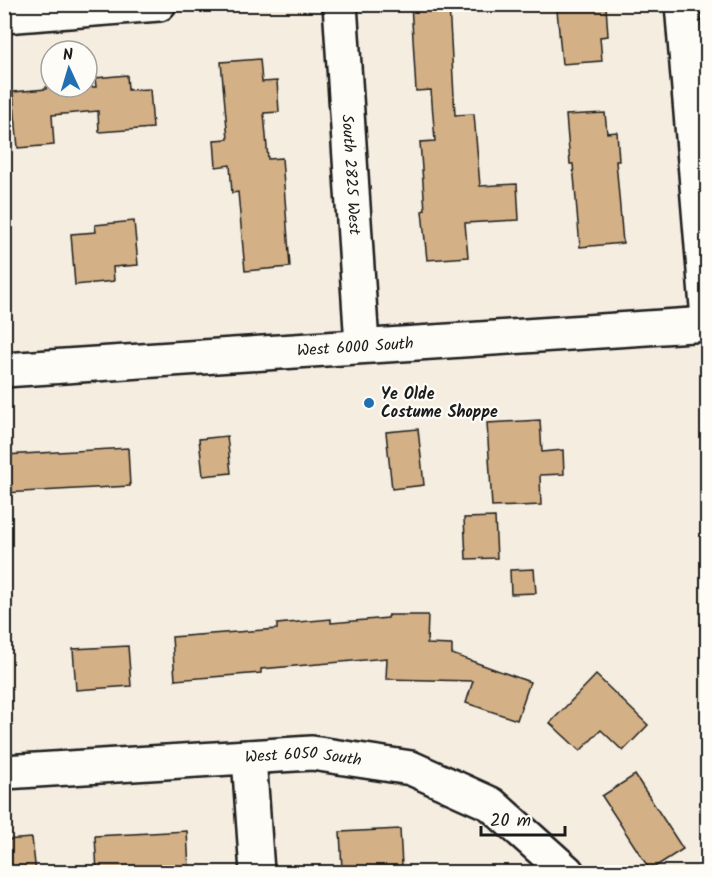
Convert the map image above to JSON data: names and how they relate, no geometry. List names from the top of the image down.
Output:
{
  "streets": {
    "street": ["South 2825 West", "West 6000 South", "West 6050 South"]
  },
  "crossings": [
    ["South 2825 West", "West 6000 South"]
  ],
  "places": ["Ye Olde Costume Shoppe"],
  "scale_bar": "20 m",
  "north": "top"
}
